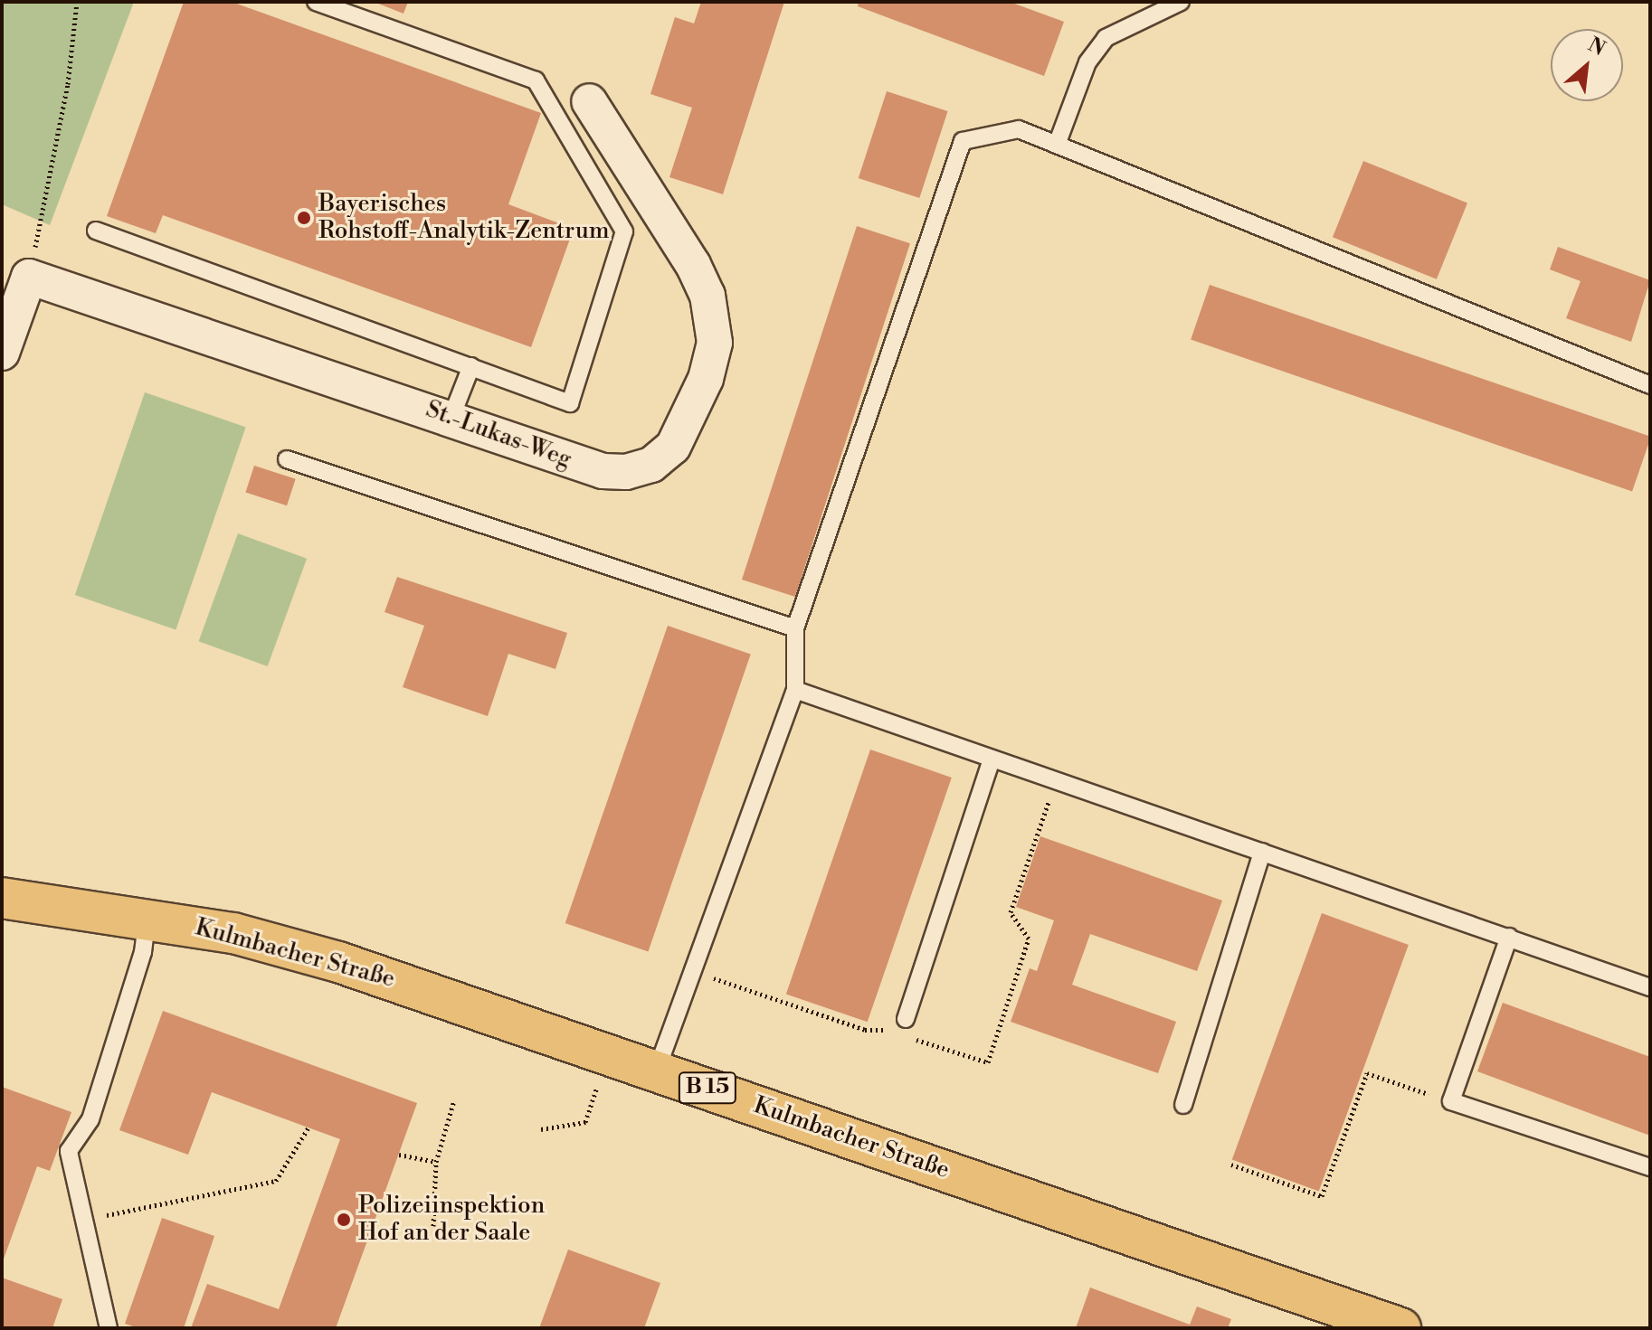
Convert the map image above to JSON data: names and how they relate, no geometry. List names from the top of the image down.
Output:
{
  "streets": {
    "main road": ["Kulmbacher Straße", "B 15"],
    "street": ["St.-Lukas-Weg"]
  },
  "places": ["Bayerisches Rohstoff-Analytik-Zentrum", "Polizeiinspektion Hof an der Saale"],
  "north": "top right"
}
